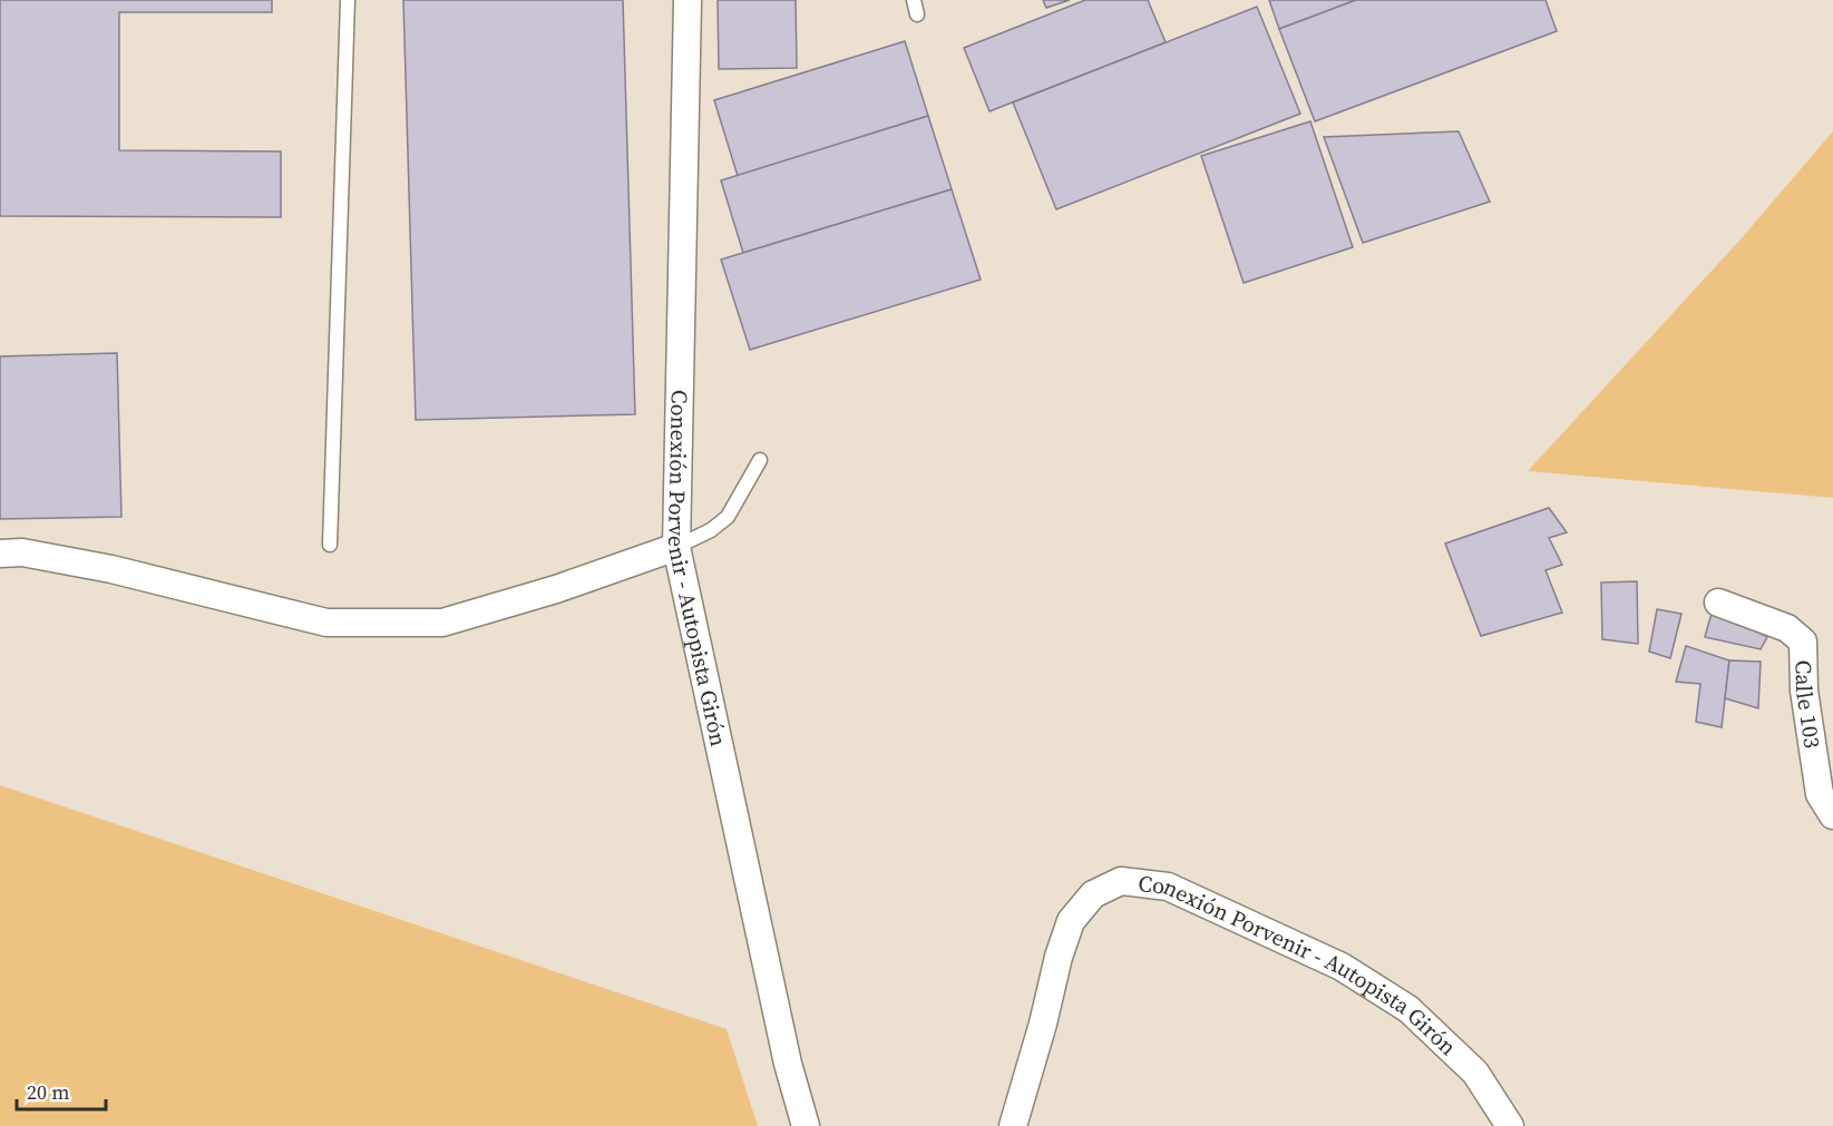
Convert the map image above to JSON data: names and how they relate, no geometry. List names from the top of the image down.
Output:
{
  "streets": {
    "street": ["Conexión Porvenir - Autopista Girón", "Calle 103"]
  },
  "scale_bar": "20 m"
}
